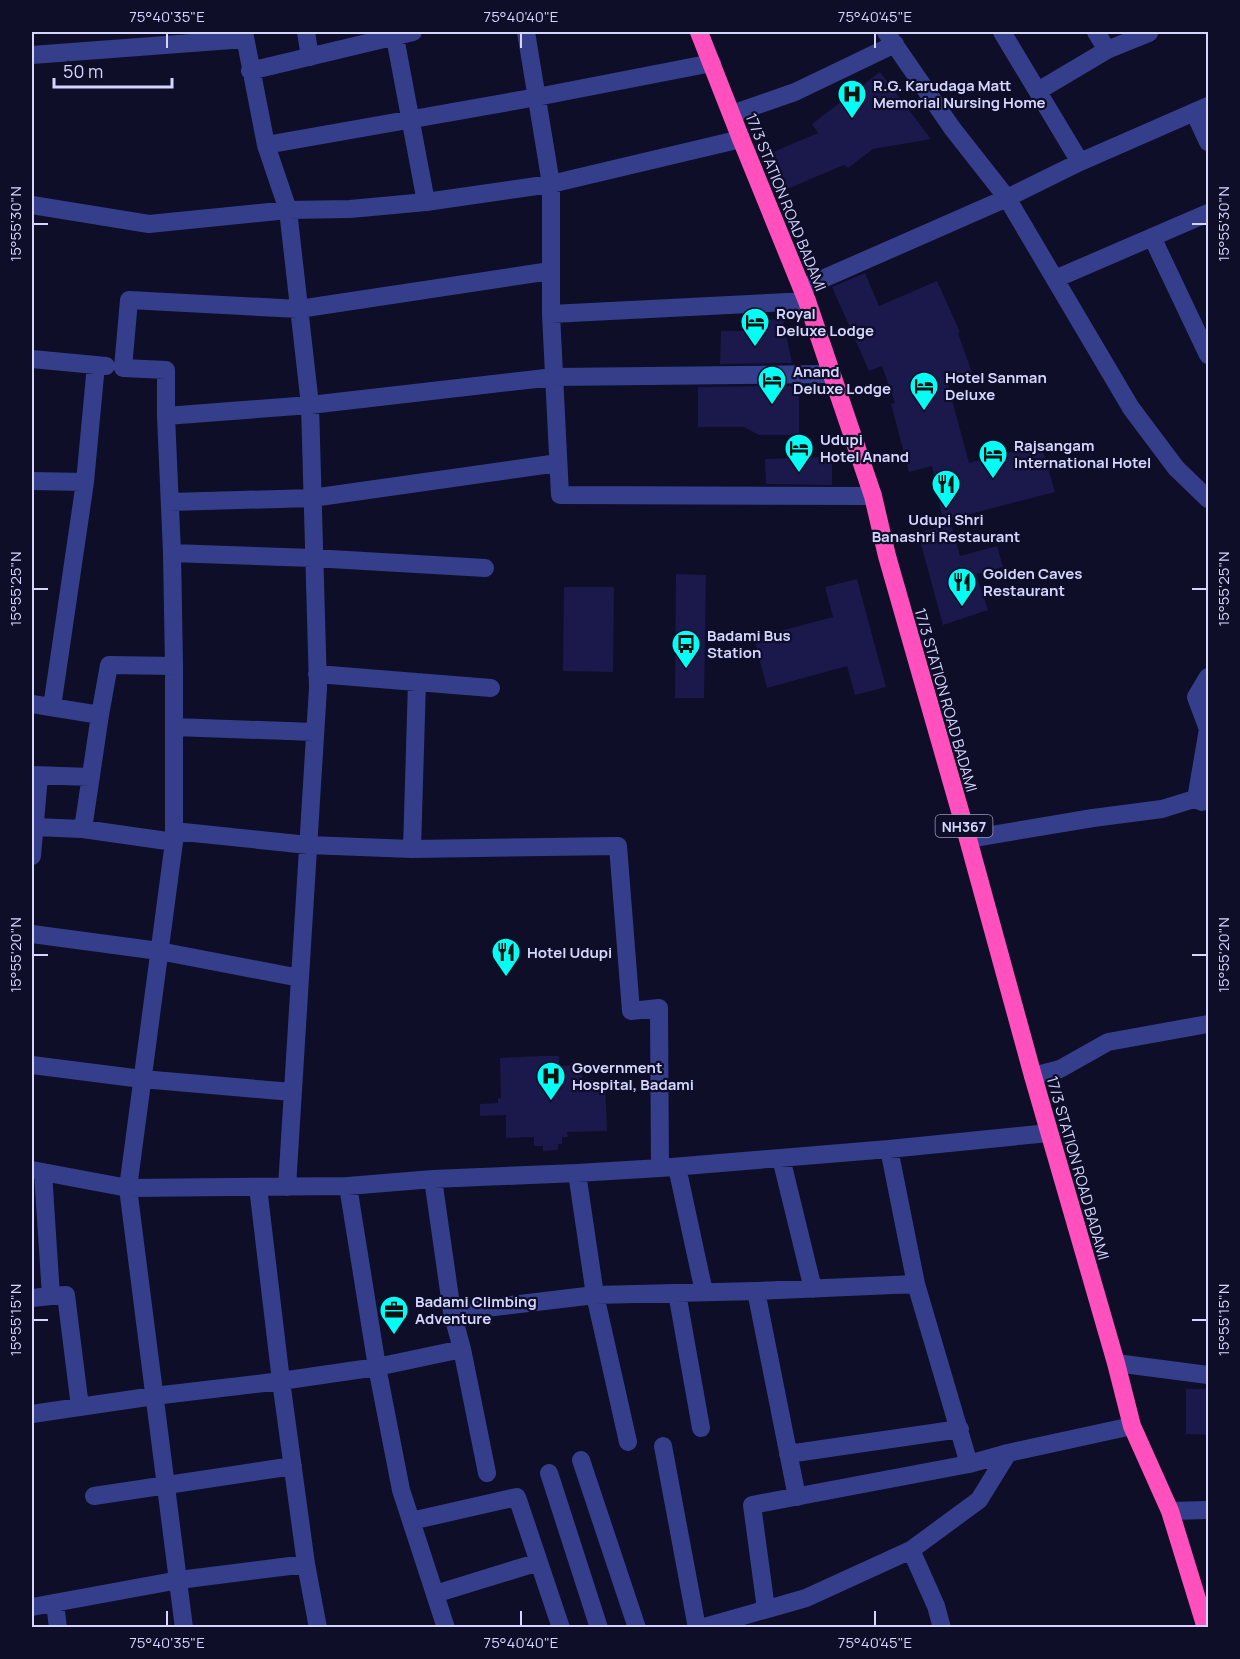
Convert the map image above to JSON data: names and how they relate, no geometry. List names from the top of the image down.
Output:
{
  "streets": {
    "highway": ["17/3 STATION ROAD BADAMI", "NH367"]
  },
  "places": {
    "hospital": ["R.G. Karudaga Matt Memorial Nursing Home", "Government Hospital, Badami"],
    "hotel": [
      "Royal Deluxe Lodge",
      "Anand Deluxe Lodge",
      "Hotel Sanman Deluxe",
      "Udupi Hotel Anand",
      "Rajsangam International Hotel"
    ],
    "restaurant": ["Udupi Shri Banashri Restaurant", "Golden Caves Restaurant", "Hotel Udupi"],
    "bus stop": ["Badami Bus Station"],
    "office": ["Badami Climbing Adventure"]
  },
  "scale_bar": "50 m",
  "coordinates": [
    "75°40'35\"E",
    "75°40'40\"E",
    "75°40'45\"E",
    "15°55'30\"N",
    "15°55'25\"N",
    "15°55'20\"N",
    "15°55'15\"N"
  ]
}
